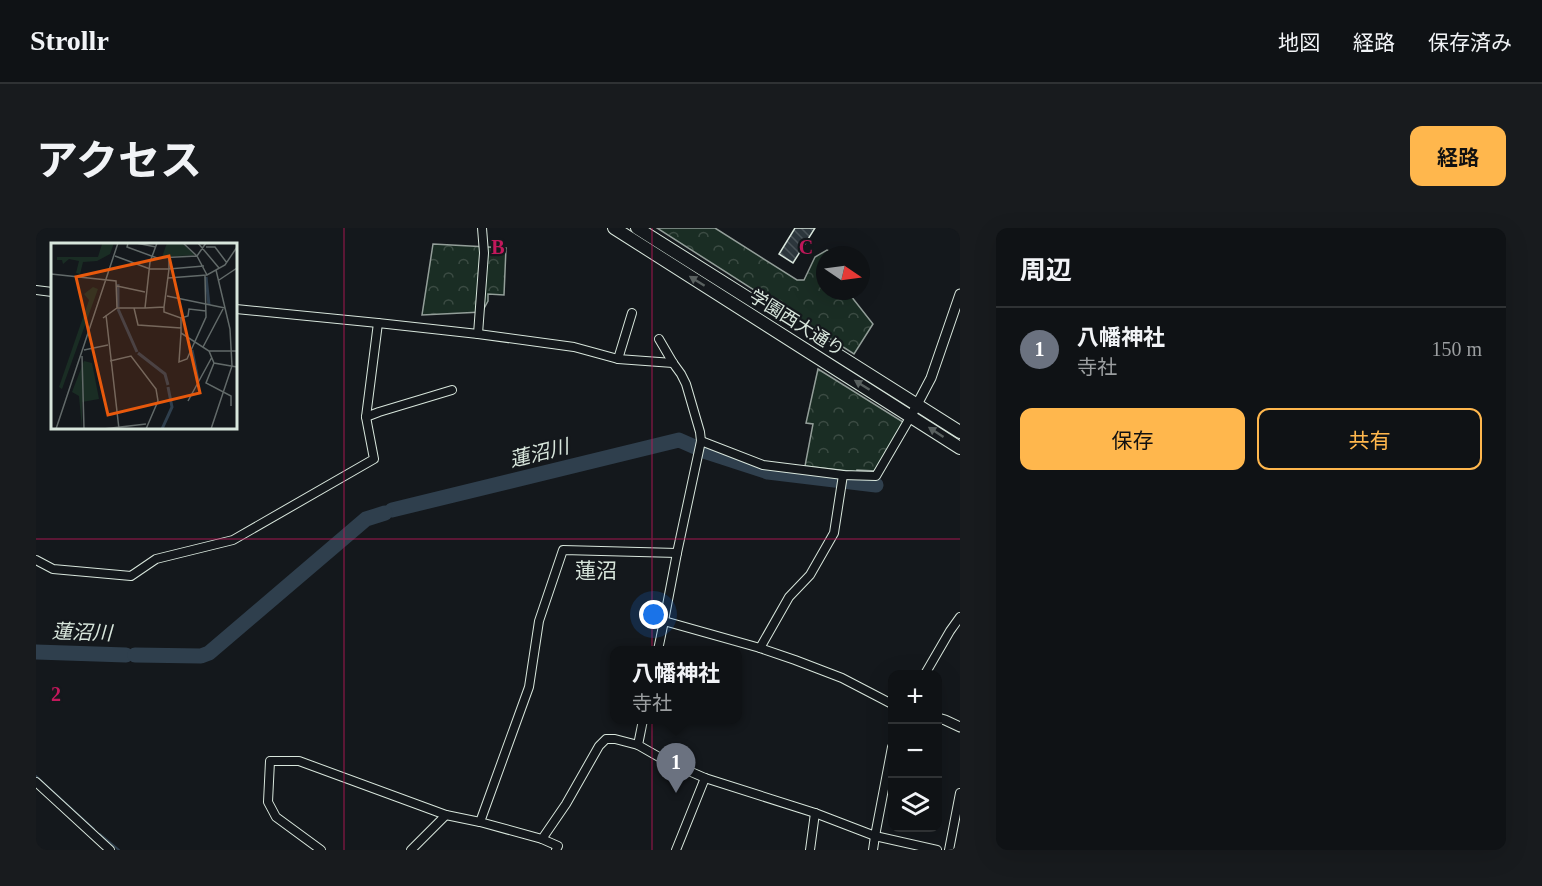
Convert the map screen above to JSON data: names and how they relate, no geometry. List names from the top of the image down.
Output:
{
  "streets": {
    "highway": ["学園西大通り"]
  },
  "districts": ["蓮沼"],
  "water": ["蓮沼川"],
  "north": "right",
  "page": {
    "header": "Strollr",
    "nav": ["地図", "経路", "保存済み"],
    "title": "アクセス",
    "buttons": [
      "経路",
      ["保存", "共有"]
    ],
    "heading": "周辺",
    "list": [
      {
        "mark": "1",
        "name": "八幡神社",
        "note": "寺社",
        "value": "150 m"
      }
    ],
    "popup": ["八幡神社", "寺社"],
    "map_buttons": ["+", "−"],
    "pins": "1"
  },
  "grid": {
    "columns": ["B", "C"],
    "rows": ["2"]
  }
}
